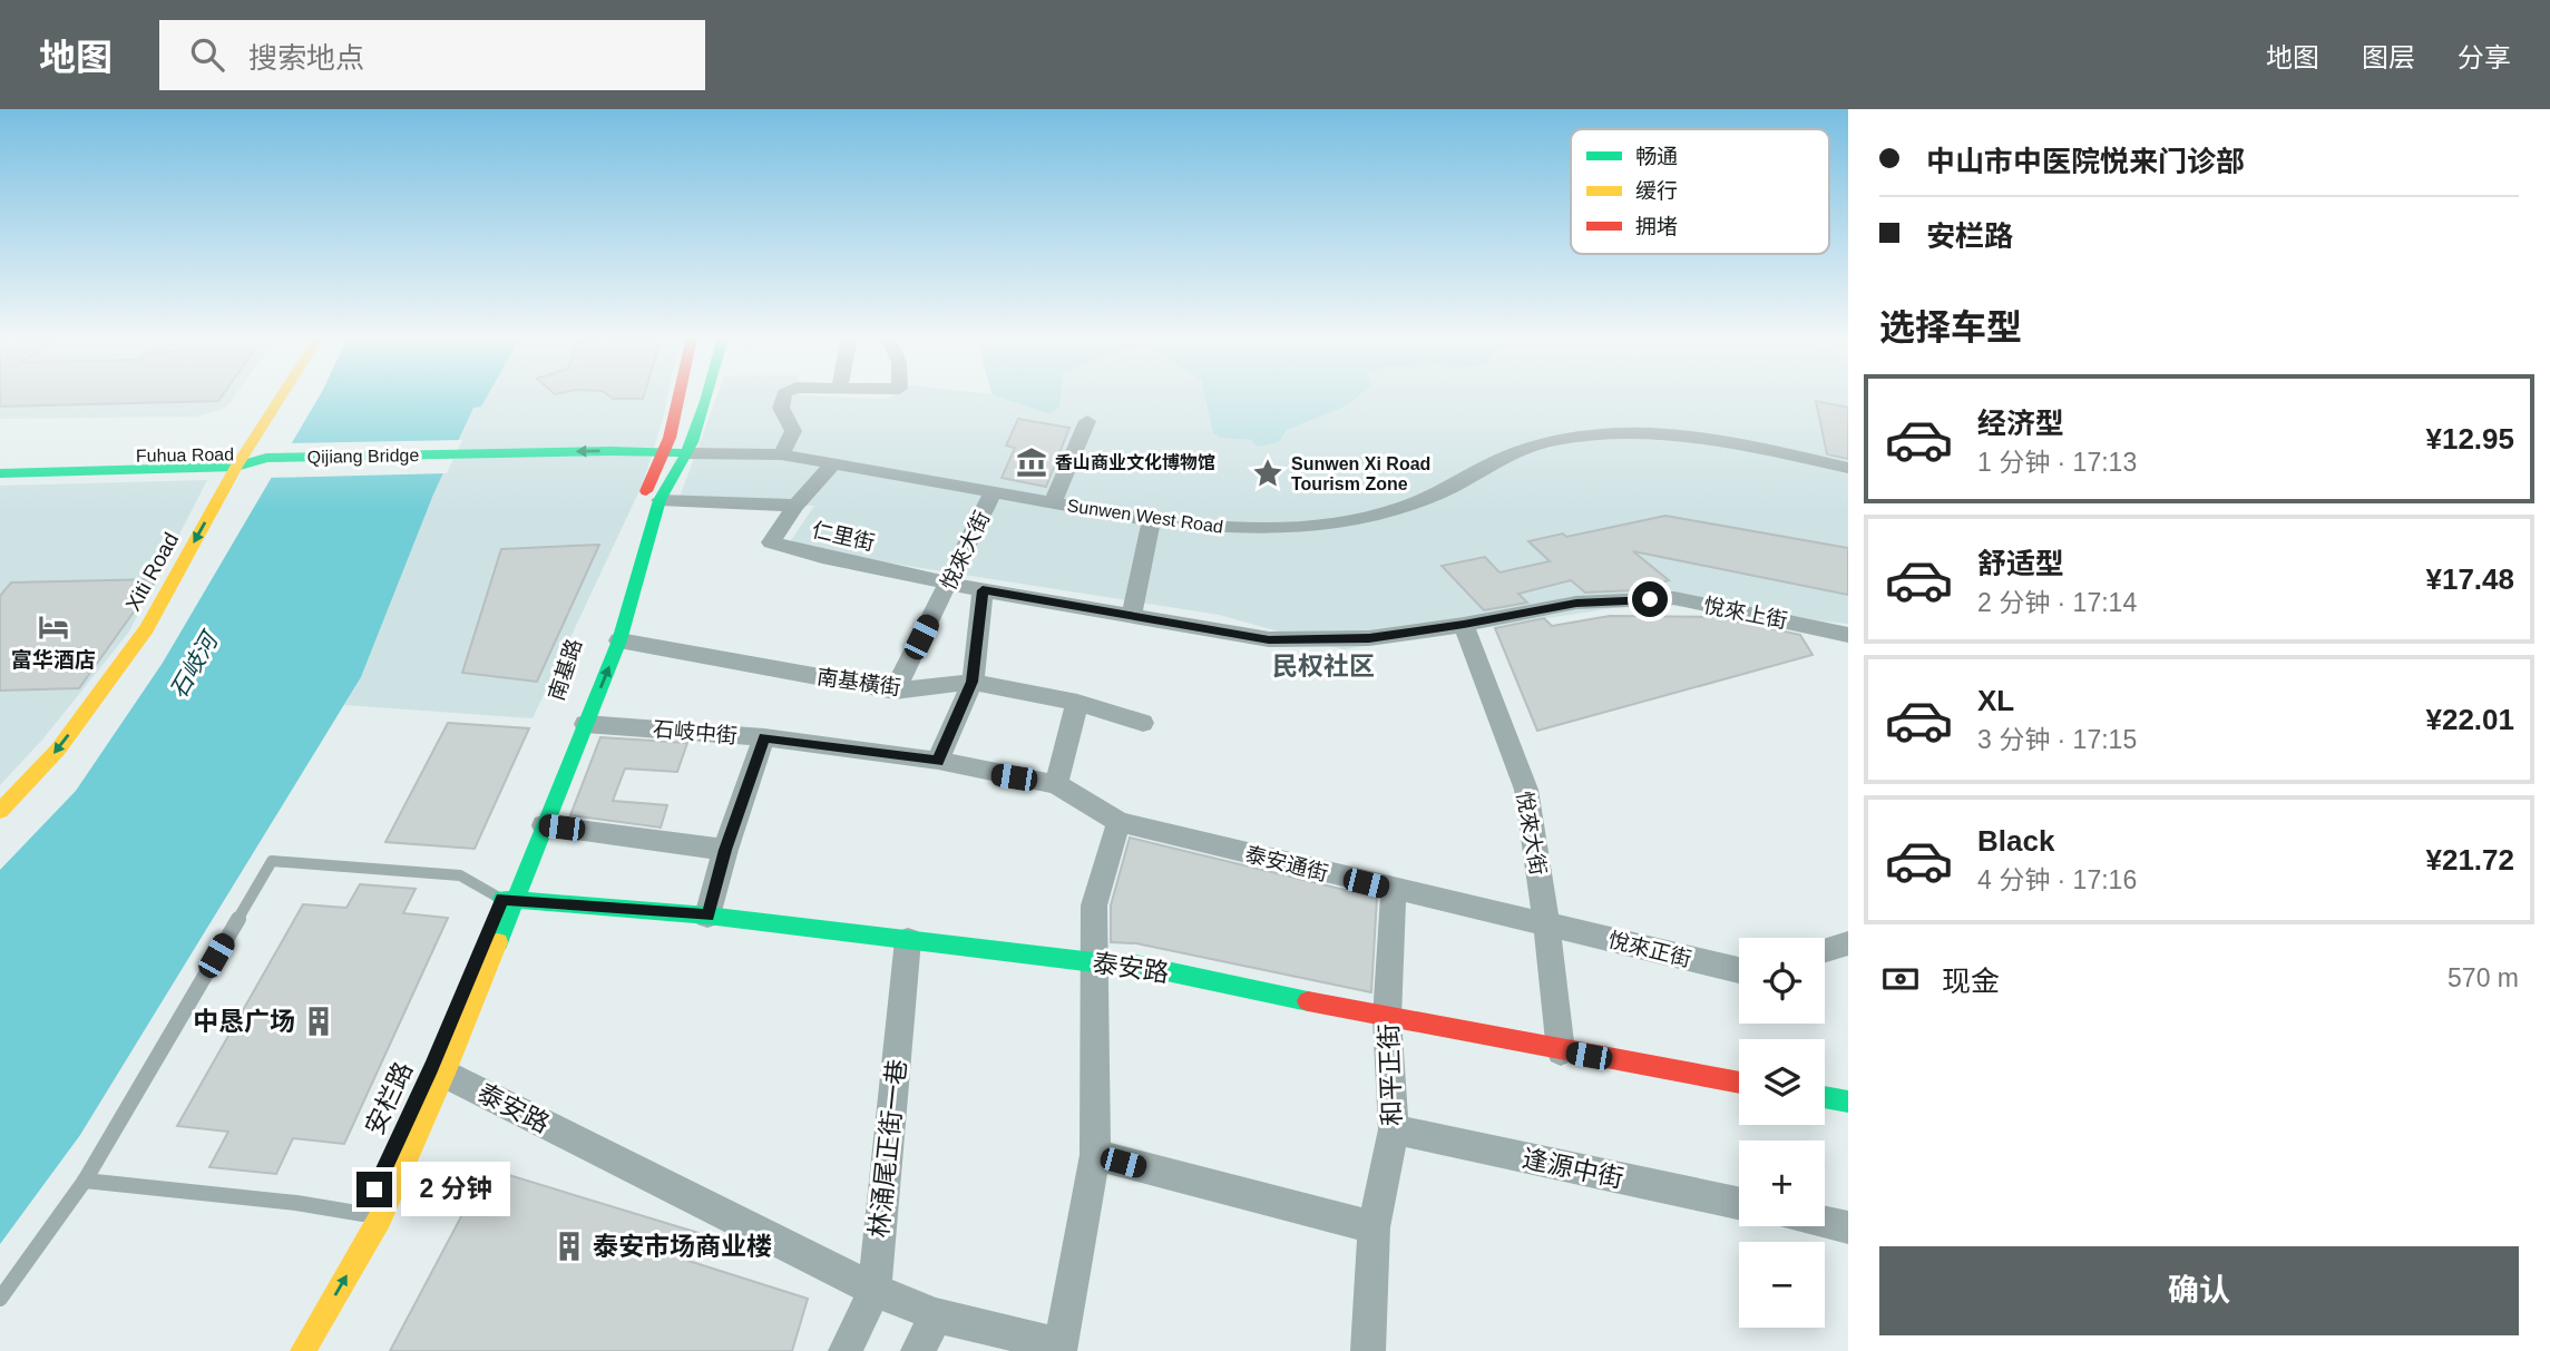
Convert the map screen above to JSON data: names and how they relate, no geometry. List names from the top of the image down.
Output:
{
  "streets": {
    "main road": [
      "Fuhua Road",
      "Qijiang Bridge",
      "Sunwen West Road",
      "Xiti Road",
      "南基路",
      "泰安路",
      "安栏路"
    ],
    "street": [
      "仁里街",
      "悅來大街",
      "悅來上街",
      "南基橫街",
      "石岐中街",
      "泰安通街",
      "悅來正街",
      "和平正街",
      "林涌尾正街一巷",
      "逢源中街"
    ]
  },
  "crossings": [
    ["Fuhua Road", "Qijiang Bridge"],
    ["Fuhua Road", "Xiti Road"],
    ["Qijiang Bridge", "Sunwen West Road"],
    ["Qijiang Bridge", "Xiti Road"],
    ["Sunwen West Road", "仁里街"],
    ["Sunwen West Road", "悅來大街"],
    ["仁里街", "悅來大街"],
    ["仁里街", "悅來上街"],
    ["仁里街", "南基路"],
    ["悅來大街", "悅來上街"],
    ["悅來大街", "南基橫街"],
    ["悅來大街", "泰安通街"],
    ["悅來大街", "悅來正街"],
    ["悅來大街", "泰安路"],
    ["南基路", "南基橫街"],
    ["南基路", "石岐中街"],
    ["南基路", "泰安路"],
    ["南基路", "安栏路"],
    ["石岐中街", "泰安通街"],
    ["泰安通街", "悅來正街"],
    ["泰安通街", "和平正街"],
    ["泰安路", "和平正街"],
    ["泰安路", "安栏路"],
    ["泰安路", "林涌尾正街一巷"],
    ["和平正街", "逢源中街"]
  ],
  "one_way": ["Xiti Road"],
  "districts": ["民权社区"],
  "water": ["石岐河"],
  "places": {
    "museum": ["香山商业文化博物馆"],
    "place": ["Sunwen Xi Road Tourism Zone"],
    "hotel": ["富华酒店"],
    "building": ["中恳广场", "泰安市场商业楼"]
  },
  "legend": ["畅通", "缓行", "拥堵"],
  "page": {
    "header": "地图",
    "search": "搜索地点",
    "nav": ["地图", "图层", "分享"],
    "banner": ["中山市中医院悦来门诊部", "安栏路"],
    "heading": "选择车型",
    "list": [
      {
        "name": "经济型",
        "note": "1 分钟 · 17:13",
        "value": "¥12.95"
      },
      {
        "name": "舒适型",
        "note": "2 分钟 · 17:14",
        "value": "¥17.48"
      },
      {
        "name": "XL",
        "note": "3 分钟 · 17:15",
        "value": "¥22.01"
      },
      {
        "name": "Black",
        "note": "4 分钟 · 17:16",
        "value": "¥21.72"
      }
    ],
    "pay": ["现金", "570 m"],
    "map_buttons": ["+", "−"],
    "bubble": "2 分钟",
    "buttons": "确认"
  }
}
